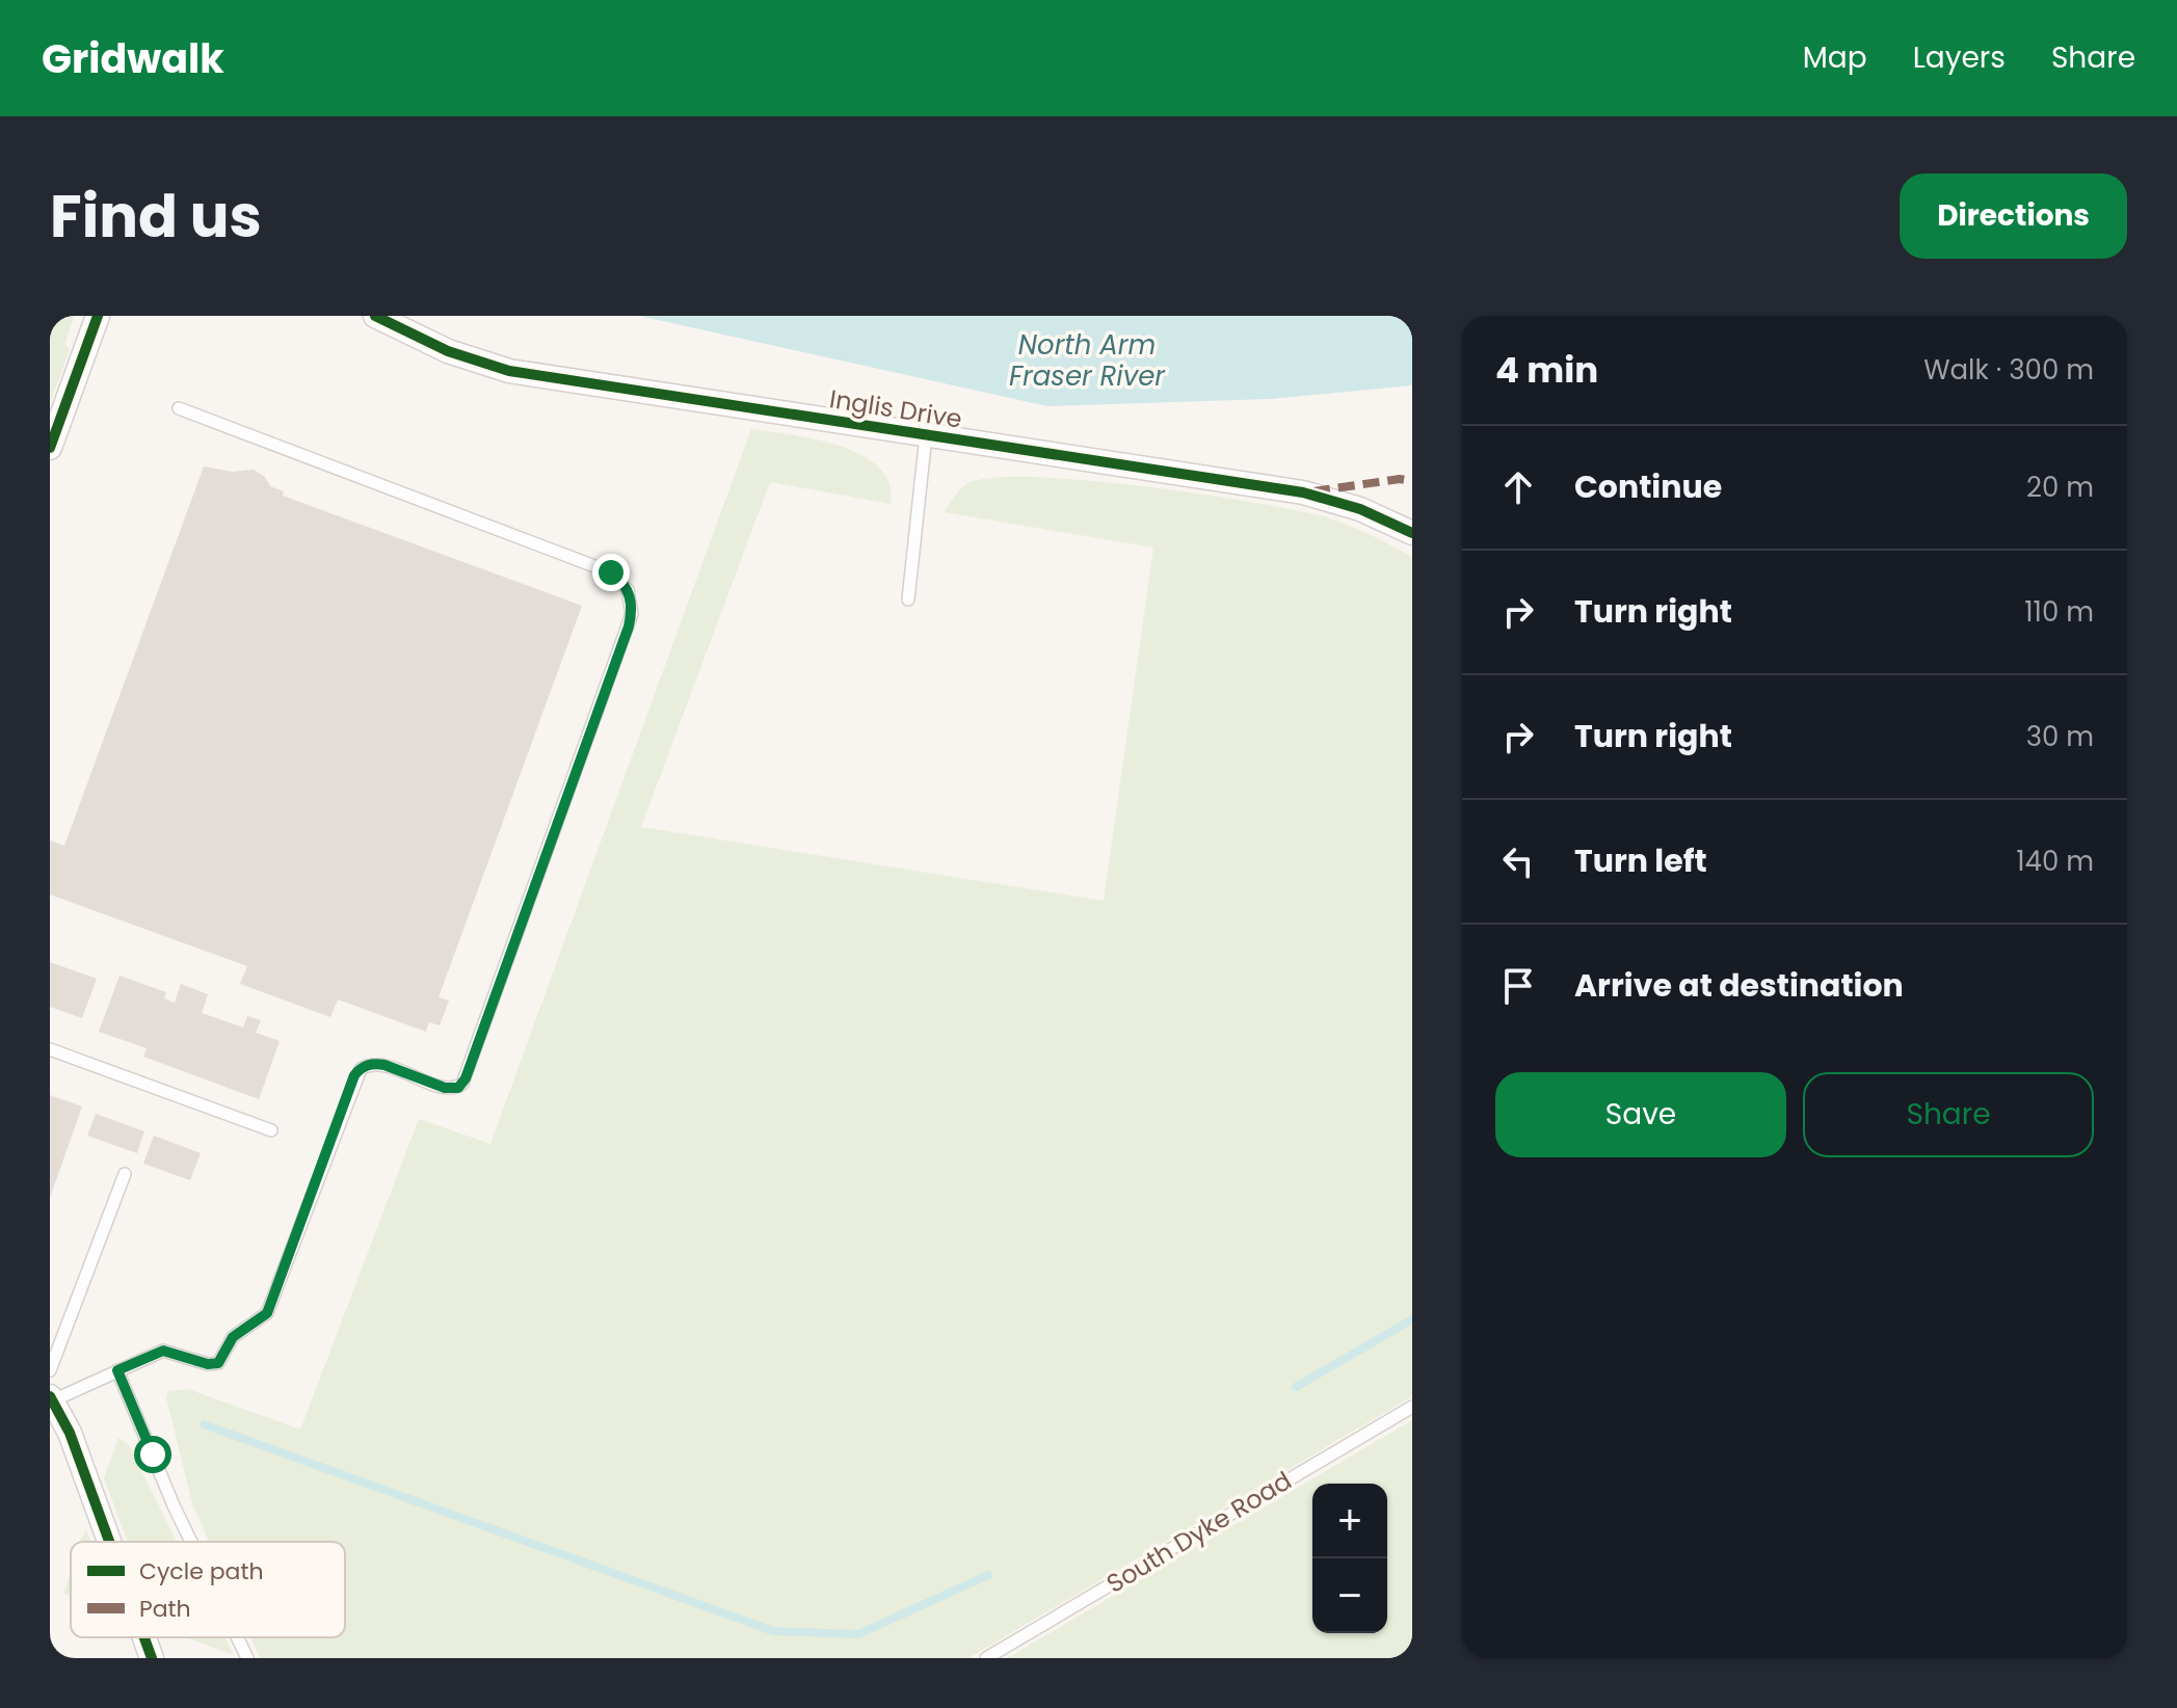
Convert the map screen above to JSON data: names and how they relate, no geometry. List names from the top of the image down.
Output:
{
  "streets": {
    "street": ["Inglis Drive"],
    "lane": ["South Dyke Road"]
  },
  "water": ["North Arm Fraser River"],
  "legend": ["Cycle path", "Path"],
  "page": {
    "header": "Gridwalk",
    "nav": ["Map", "Layers", "Share"],
    "title": "Find us",
    "buttons": [
      "Directions",
      ["Save", "Share"]
    ],
    "heading": ["4 min", "Walk · 300 m"],
    "list": [
      ["Continue", "20 m"],
      ["Turn right", "110 m"],
      ["Turn right", "30 m"],
      ["Turn left", "140 m"],
      "Arrive at destination"
    ],
    "map_buttons": ["+", "−"]
  }
}
